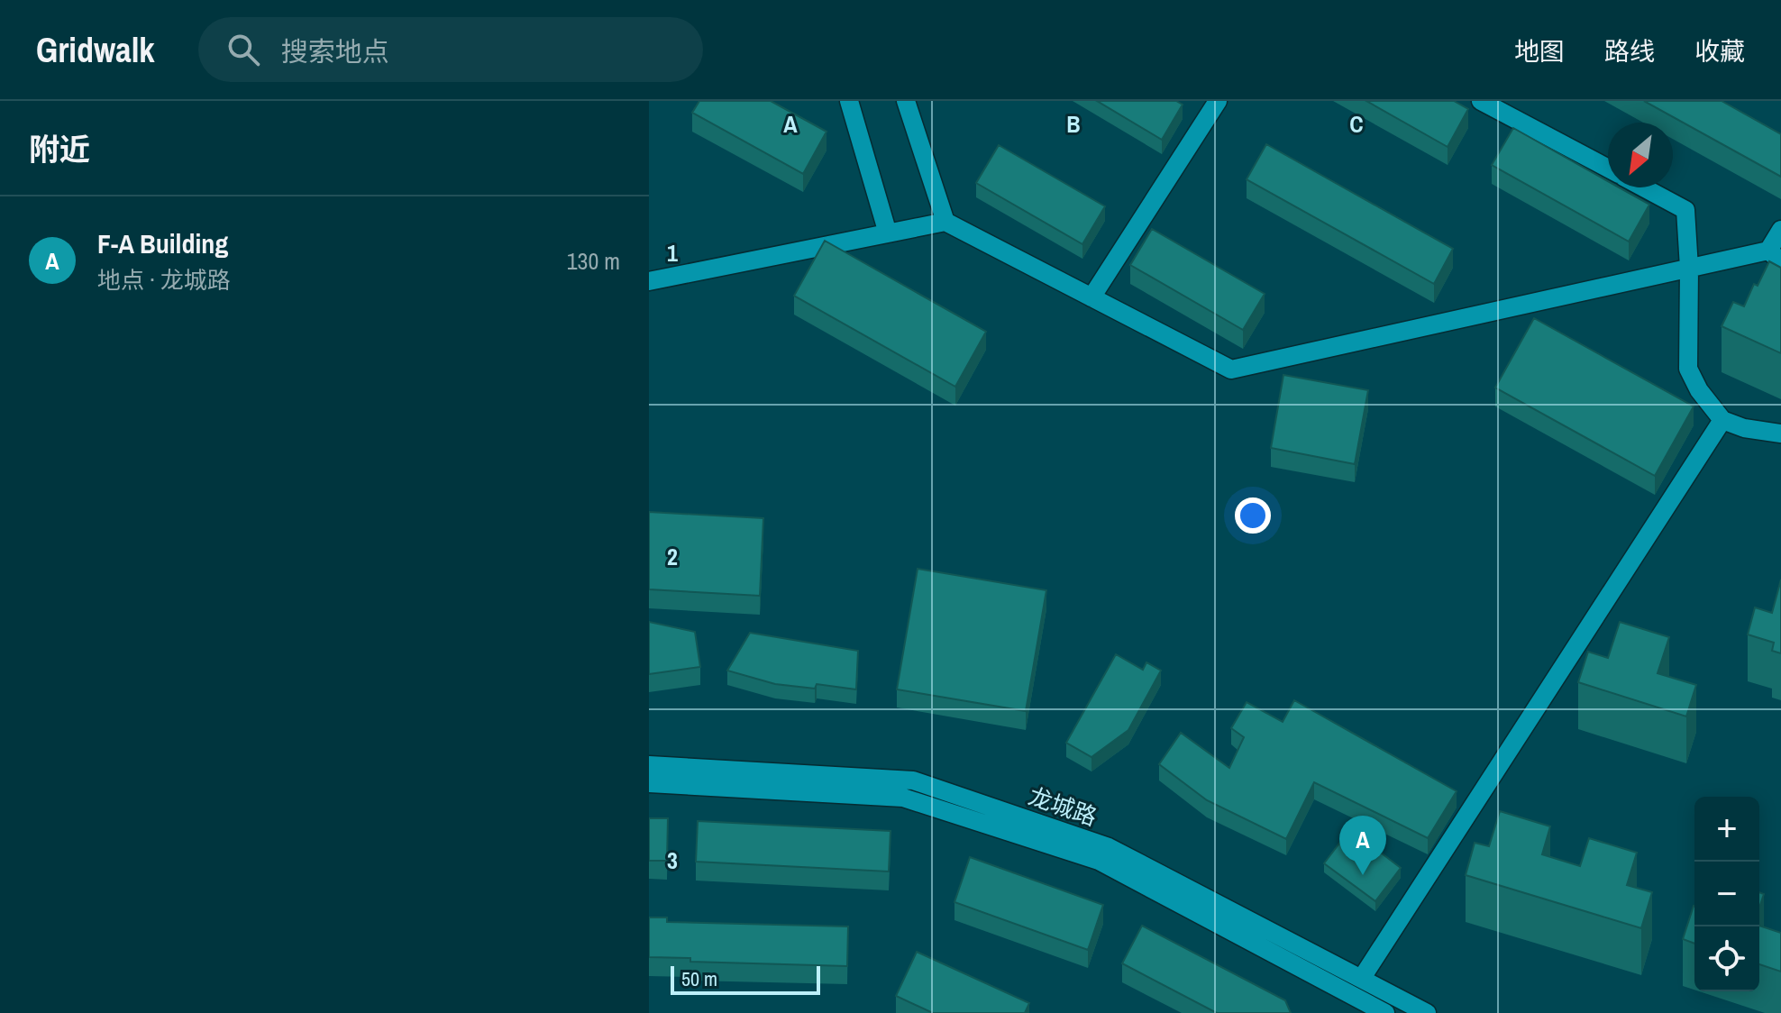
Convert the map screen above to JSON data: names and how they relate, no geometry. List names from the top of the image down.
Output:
{
  "streets": {
    "street": ["龙城路"]
  },
  "scale_bar": "50 m",
  "north": "bottom left",
  "page": {
    "header": "Gridwalk",
    "search": "搜索地点",
    "nav": ["地图", "路线", "收藏"],
    "heading": "附近",
    "list": [
      {
        "mark": "A",
        "name": "F-A Building",
        "note": "地点 · 龙城路",
        "value": "130 m"
      }
    ],
    "map_buttons": ["+", "−"],
    "pins": "A",
    "scale": "50 m"
  },
  "grid": {
    "columns": ["A", "B", "C"],
    "rows": ["1", "2", "3"]
  }
}
